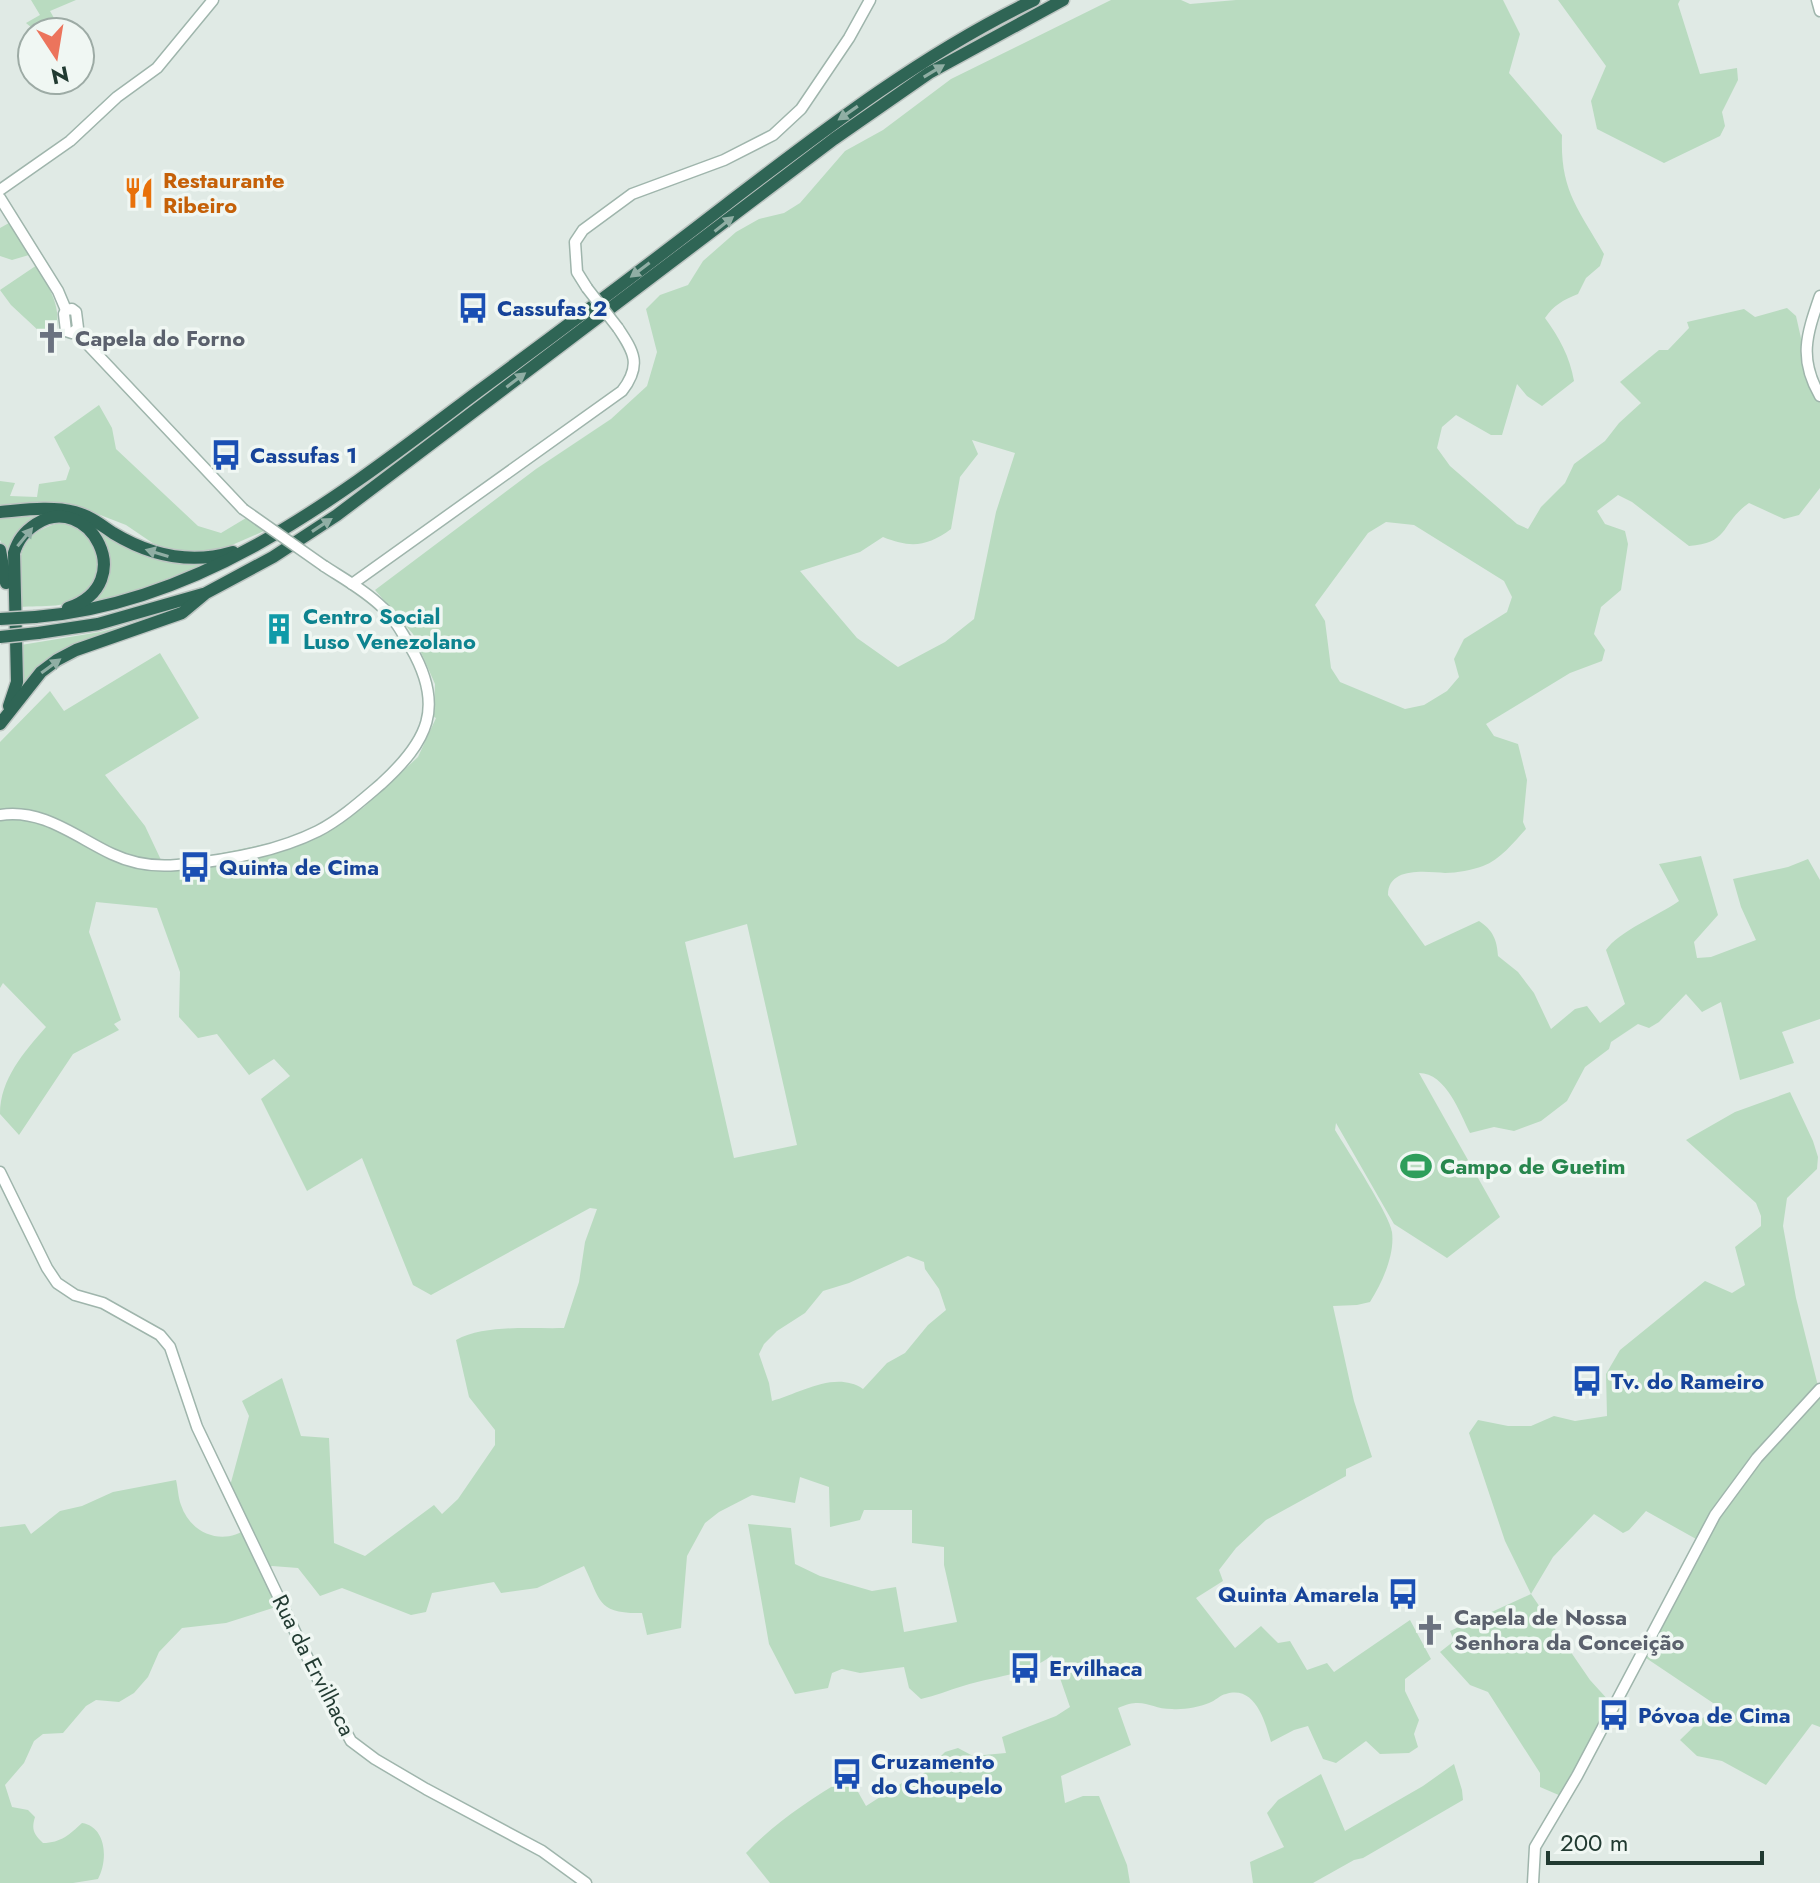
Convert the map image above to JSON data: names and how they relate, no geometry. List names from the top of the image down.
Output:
{
  "streets": {
    "street": ["Rua da Ervilhaca"]
  },
  "places": {
    "restaurant": ["Restaurante Ribeiro"],
    "bus stop": [
      "Cassufas 2",
      "Cassufas 1",
      "Quinta de Cima",
      "Tv. do Rameiro",
      "Quinta Amarela",
      "Ervilhaca",
      "Póvoa de Cima",
      "Cruzamento do Choupelo"
    ],
    "church": ["Capela do Forno", "Capela de Nossa Senhora da Conceição"],
    "building": ["Centro Social Luso Venezolano"],
    "sports": ["Campo de Guetim"]
  },
  "scale_bar": "200 m",
  "north": "bottom"
}
